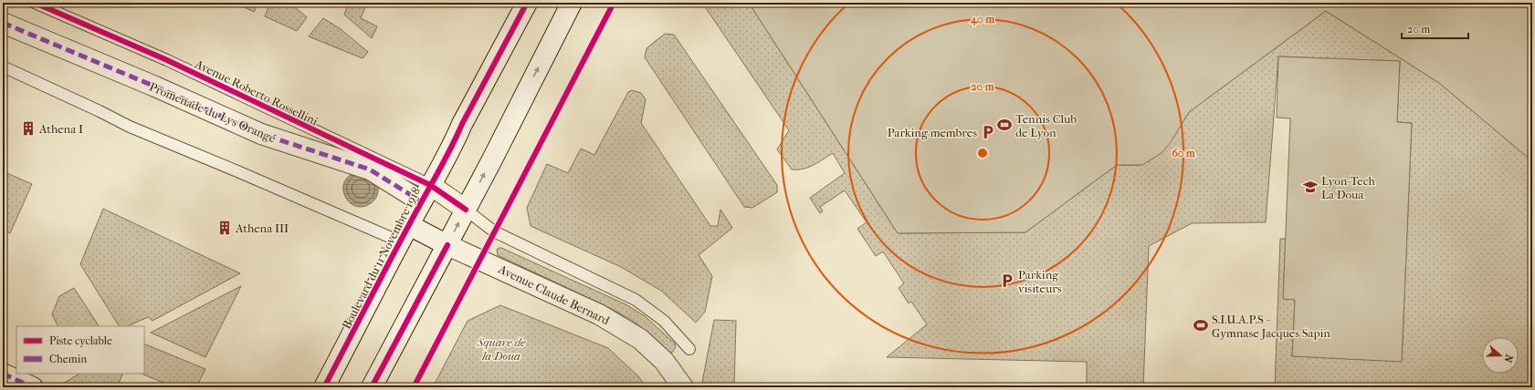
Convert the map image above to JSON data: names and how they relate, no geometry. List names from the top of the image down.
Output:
{
  "streets": {
    "street": [
      "Avenue Roberto Rossellini",
      "Promenade du Lys Orangé",
      "Boulevard du 11 Novembre 1918",
      "Avenue Claude Bernard"
    ]
  },
  "crossings": [
    ["Avenue Roberto Rossellini", "Promenade du Lys Orangé"],
    ["Avenue Roberto Rossellini", "Boulevard du 11 Novembre 1918"],
    ["Promenade du Lys Orangé", "Boulevard du 11 Novembre 1918"],
    ["Boulevard du 11 Novembre 1918", "Avenue Claude Bernard"]
  ],
  "parks": ["Square de la Doua"],
  "places": {
    "sports": ["Tennis Club de Lyon", "S.I.U.A.P.S - Gymnase Jacques Sapin"],
    "building": ["Athena I", "Athena III"],
    "parking": ["Parking membres", "Parking visiteurs"],
    "school or university": ["Lyon-Tech La Doua"]
  },
  "legend": ["Piste cyclable", "Chemin"],
  "scale_bar": "20 m",
  "north": "right",
  "rings": ["40 m", "20 m", "60 m"]
}
